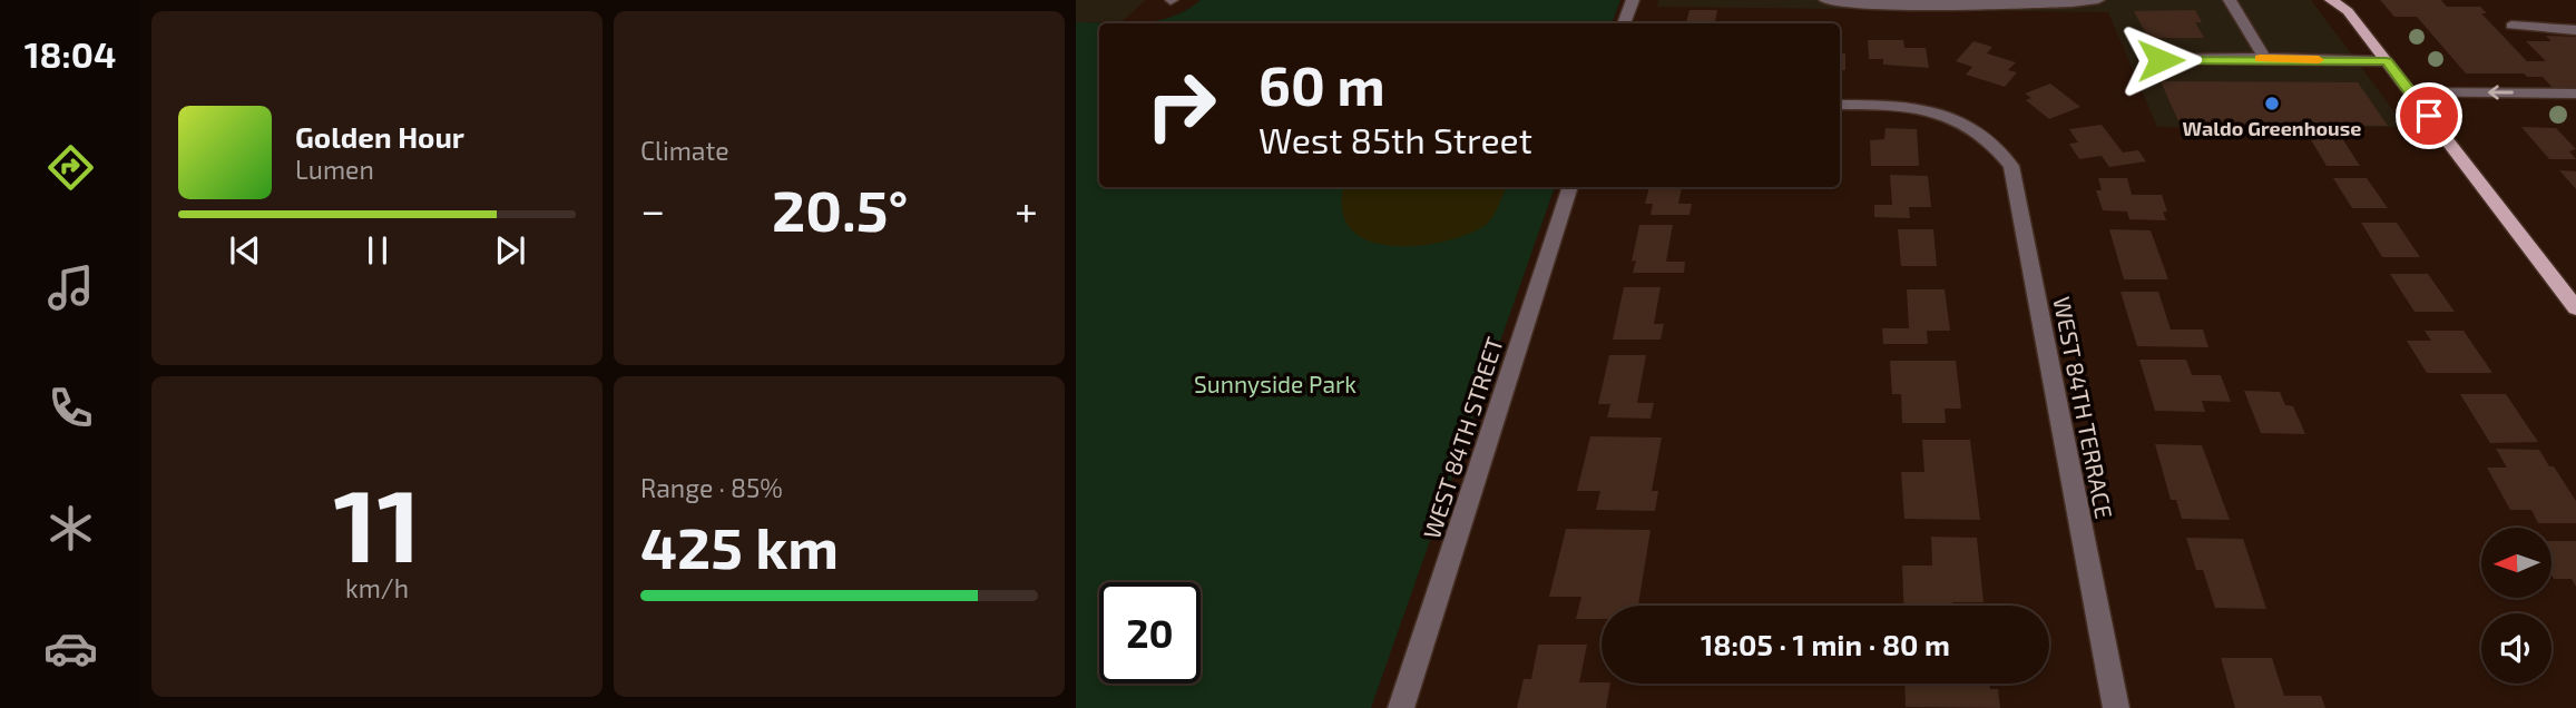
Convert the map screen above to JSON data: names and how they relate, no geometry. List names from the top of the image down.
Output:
{
  "streets": {
    "street": ["WEST 84TH TERRACE", "WEST 84TH STREET"]
  },
  "parks": ["Sunnyside Park"],
  "places": ["Waldo Greenhouse"],
  "north": "left",
  "page": {
    "tabs": "18:04",
    "tile": [
      "Climate",
      ["11", "km/h"],
      ["Range · 85%", "425 km"]
    ],
    "turn": ["60 m", "West 85th Street"],
    "song": ["Golden Hour", "Lumen"],
    "heat": ["−", "20.5°", "+"],
    "limit": "20",
    "trip": "18:05 · 1 min · 80 m"
  }
}
